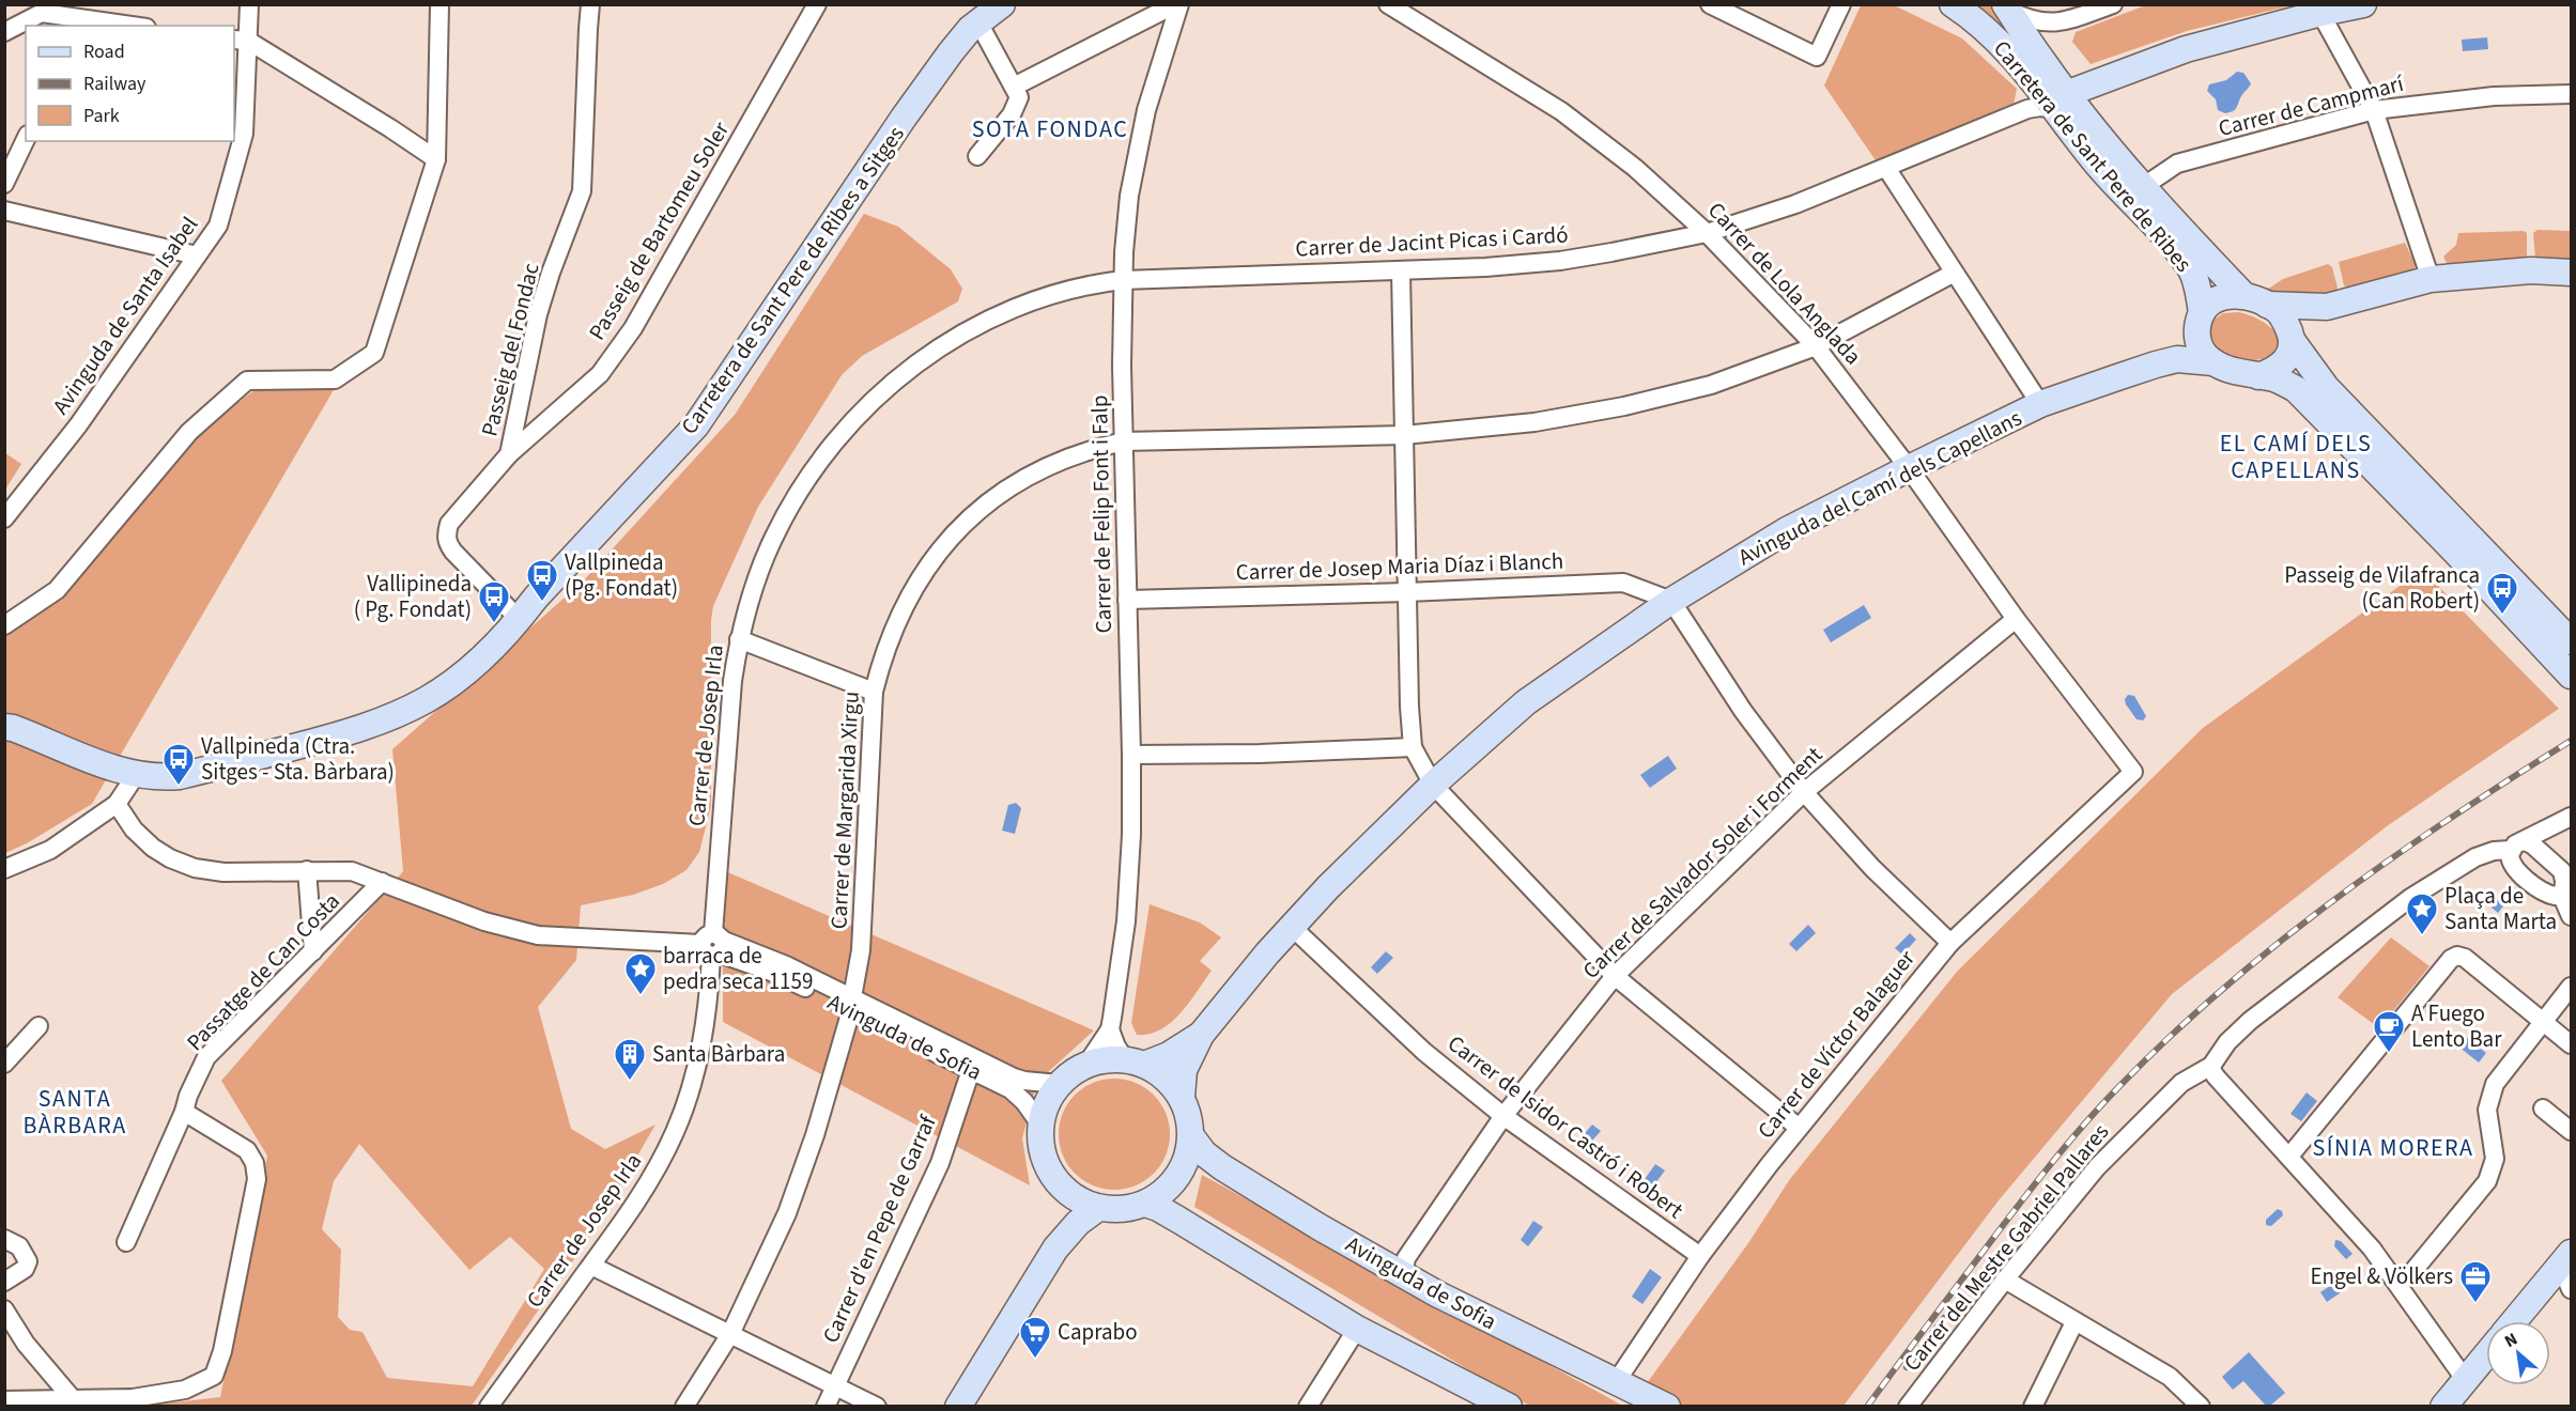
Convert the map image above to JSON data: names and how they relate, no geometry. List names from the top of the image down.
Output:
{
  "streets": {
    "street": [
      "Carrer de Campmarí",
      "Carretera de Sant Pere de Ribes",
      "Passeig de Bartomeu Soler",
      "Carrer de Jacint Picas i Cardó",
      "Carretera de Sant Pere de Ribes a Sitges",
      "Carrer de Lola Anglada",
      "Avinguda de Santa Isabel",
      "Passeig del Fondac",
      "Avinguda del Camí dels Capellans",
      "Carrer de Felip Font i Falp",
      "Carrer de Josep Maria Díaz i Blanch",
      "Carrer de Josep Irla",
      "Carrer de Margarida Xirgu",
      "Carrer de Salvador Soler i Forment",
      "Passatge de Can Costa",
      "Avinguda de Sofia",
      "Carrer de Víctor Balaguer",
      "Carrer de Isidor Castró i Robert",
      "Carrer d'en Pepe de Garraf",
      "Carrer del Mestre Gabriel Pallares"
    ]
  },
  "crossings": [
    ["Carrer de Campmarí", "Carretera de Sant Pere de Ribes"],
    ["Carretera de Sant Pere de Ribes", "Carrer de Jacint Picas i Cardó"],
    ["Carretera de Sant Pere de Ribes", "Avinguda del Camí dels Capellans"],
    ["Passeig de Bartomeu Soler", "Passeig del Fondac"],
    ["Carrer de Jacint Picas i Cardó", "Carrer de Lola Anglada"],
    ["Carrer de Jacint Picas i Cardó", "Carrer de Felip Font i Falp"],
    ["Carrer de Jacint Picas i Cardó", "Carrer de Josep Irla"],
    ["Carretera de Sant Pere de Ribes a Sitges", "Passeig del Fondac"],
    ["Carrer de Lola Anglada", "Avinguda del Camí dels Capellans"],
    ["Carrer de Lola Anglada", "Carrer de Margarida Xirgu"],
    ["Carrer de Lola Anglada", "Carrer de Salvador Soler i Forment"],
    ["Carrer de Lola Anglada", "Carrer de Víctor Balaguer"],
    ["Avinguda del Camí dels Capellans", "Carrer de Felip Font i Falp"],
    ["Avinguda del Camí dels Capellans", "Carrer de Josep Maria Díaz i Blanch"],
    ["Avinguda del Camí dels Capellans", "Avinguda de Sofia"],
    ["Avinguda del Camí dels Capellans", "Carrer de Isidor Castró i Robert"],
    ["Carrer de Felip Font i Falp", "Carrer de Josep Maria Díaz i Blanch"],
    ["Carrer de Felip Font i Falp", "Carrer de Josep Irla"],
    ["Carrer de Felip Font i Falp", "Carrer de Margarida Xirgu"],
    ["Carrer de Felip Font i Falp", "Avinguda de Sofia"],
    ["Carrer de Josep Irla", "Avinguda de Sofia"],
    ["Carrer de Margarida Xirgu", "Avinguda de Sofia"],
    ["Carrer de Salvador Soler i Forment", "Avinguda de Sofia"],
    ["Carrer de Salvador Soler i Forment", "Carrer de Isidor Castró i Robert"],
    ["Passatge de Can Costa", "Avinguda de Sofia"],
    ["Avinguda de Sofia", "Carrer de Víctor Balaguer"],
    ["Avinguda de Sofia", "Carrer d'en Pepe de Garraf"],
    ["Carrer de Víctor Balaguer", "Carrer de Isidor Castró i Robert"]
  ],
  "districts": [
    "SOTA FONDAC",
    "EL CAMÍ DELS CAPELLANS",
    "SANTA BÀRBARA",
    "SÍNIA MORERA"
  ],
  "places": {
    "bus stop": [
      "Vallpineda (Pg. Fondat)",
      "Passeig de Vilafranca (Can Robert)",
      "Vallipineda ( Pg. Fondat)",
      "Vallpineda (Ctra. Sitges - Sta. Bàrbara)"
    ],
    "place": ["Plaça de Santa Marta", "barraca de pedra seca 1159"],
    "cafe": ["A Fuego Lento Bar"],
    "building": ["Santa Bàrbara"],
    "office": ["Engel & Völkers"],
    "supermarket": ["Caprabo"]
  },
  "legend": ["Road", "Railway", "Park"],
  "north": "top left"
}
